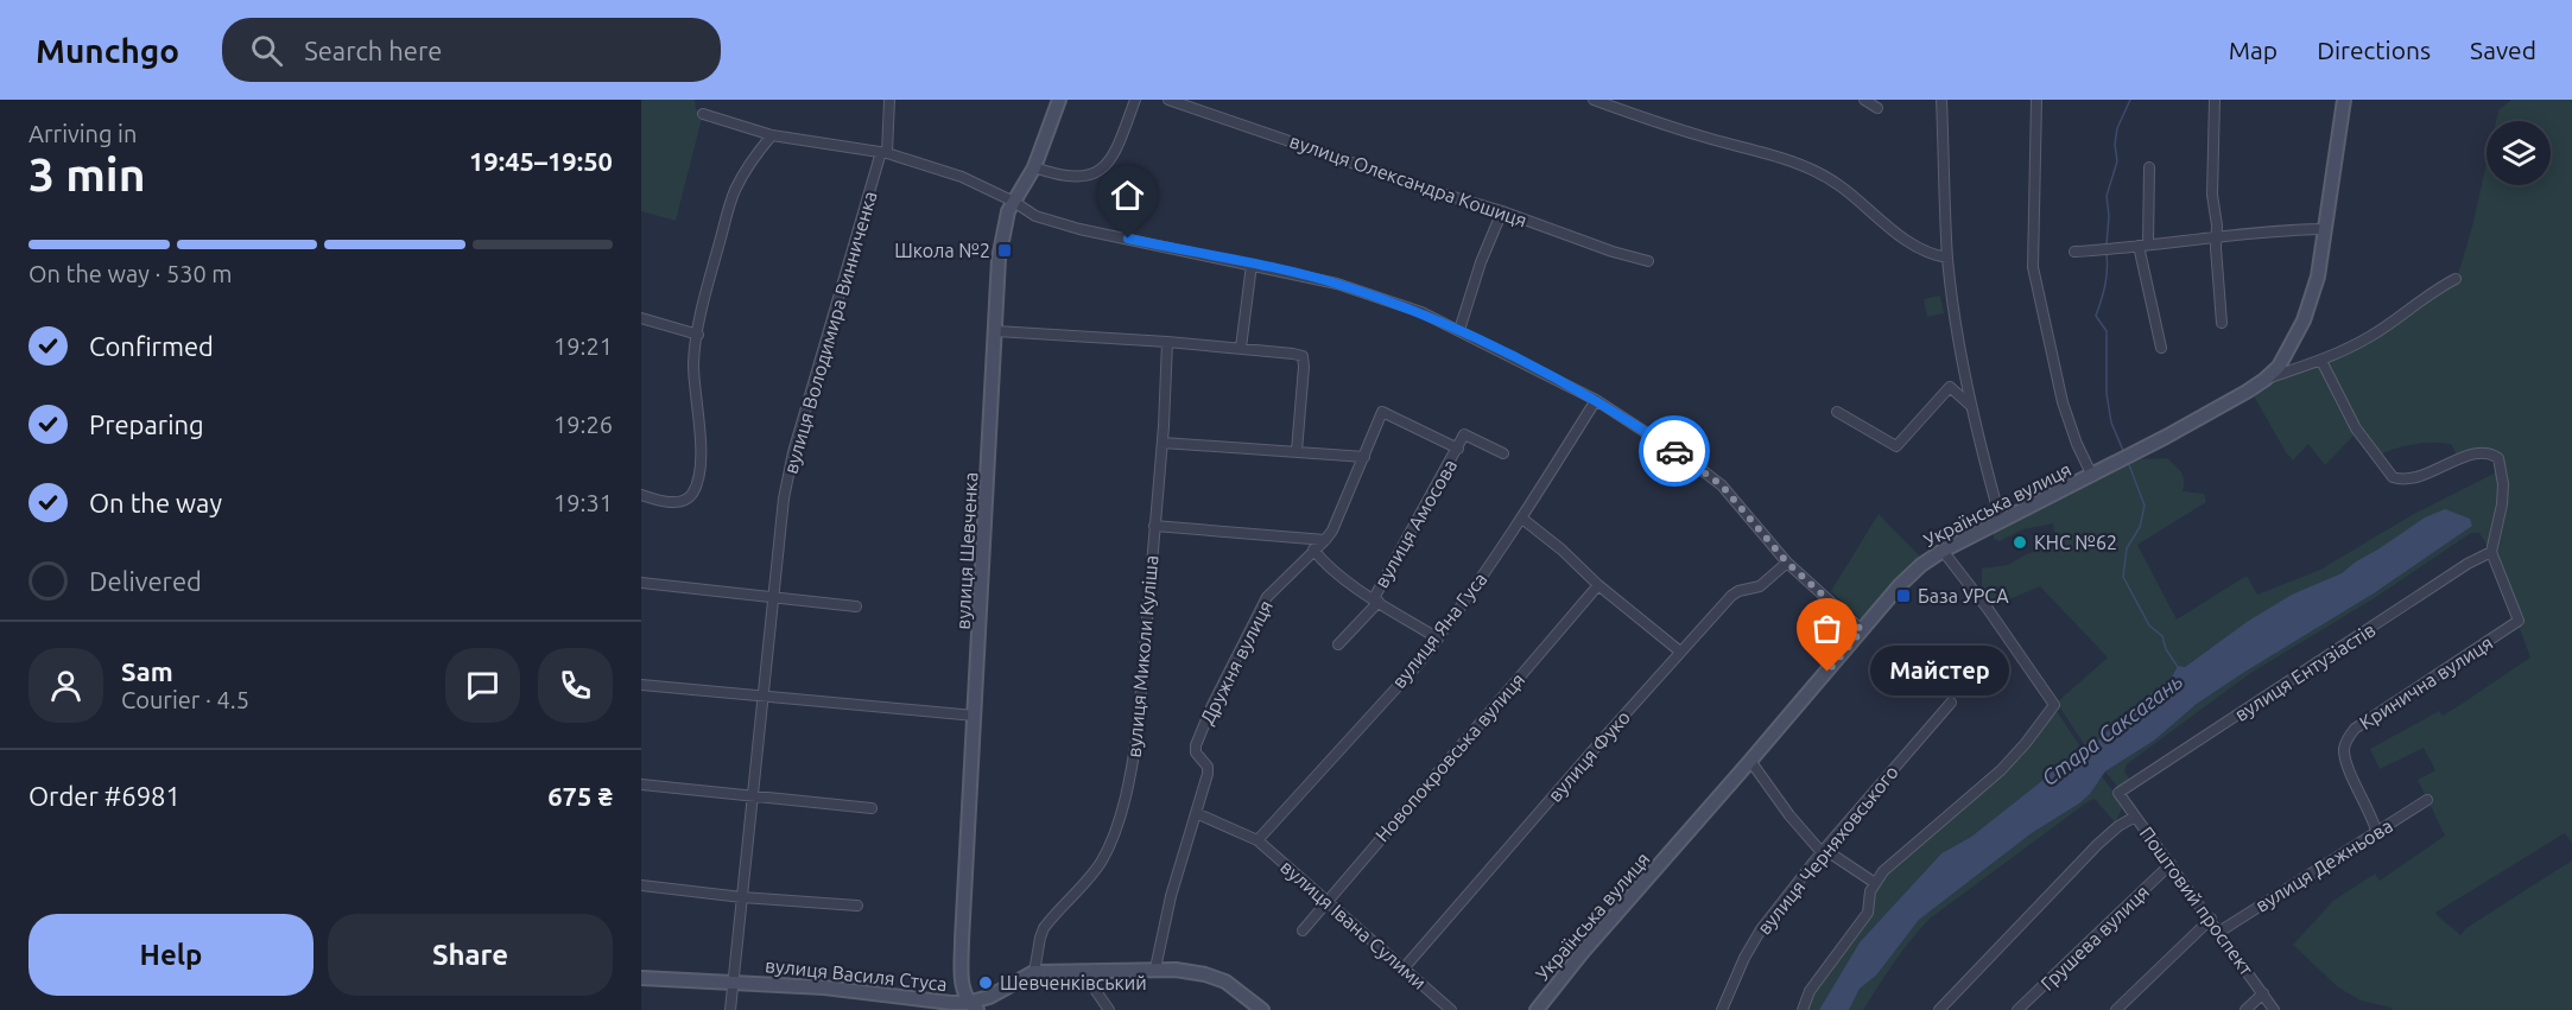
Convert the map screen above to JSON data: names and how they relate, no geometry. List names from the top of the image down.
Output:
{
  "streets": {
    "street": [
      "вулиця Олександра Кошиця",
      "вулиця Володимира Винниченка",
      "Українська вулиця",
      "вулиця Амосова",
      "вулиця Шевченка",
      "вулиця Яна Гуса",
      "вулиця Миколи Куліша",
      "Дружня вулиця",
      "вулиця Ентузіастів",
      "Кринична вулиця",
      "вулиця Фуко",
      "Новопокровська вулиця",
      "вулиця Черняховського",
      "вулиця Дежньова",
      "Поштовий проспект",
      "вулиця Івана Сулими",
      "Грушева вулиця",
      "вулиця Василя Стуса"
    ]
  },
  "crossings": [
    ["вулиця Володимира Винниченка", "вулиця Василя Стуса"],
    ["вулиця Амосова", "Дружня вулиця"],
    ["вулиця Шевченка", "вулиця Василя Стуса"],
    ["вулиця Яна Гуса", "вулиця Івана Сулими"],
    ["вулиця Миколи Куліша", "вулиця Василя Стуса"],
    ["Дружня вулиця", "вулиця Василя Стуса"],
    ["вулиця Ентузіастів", "Кринична вулиця"],
    ["вулиця Ентузіастів", "Поштовий проспект"],
    ["Кринична вулиця", "вулиця Дежньова"],
    ["вулиця Фуко", "вулиця Івана Сулими"],
    ["Новопокровська вулиця", "вулиця Івана Сулими"],
    ["вулиця Дежньова", "Поштовий проспект"],
    ["Поштовий проспект", "Грушева вулиця"]
  ],
  "water": ["Стара Саксагань"],
  "places": {
    "transit": ["Школа №2", "База УРСА"],
    "other": ["КНС №62", "Майстер", "Шевченківський"]
  },
  "page": {
    "header": "Munchgo",
    "search": "Search here",
    "nav": ["Map", "Directions", "Saved"],
    "heading": ["3 min", "Arriving in", "19:45–19:50"],
    "panel": [
      "Sam",
      "Courier · 4.5",
      "Order #6981",
      "675 ₴"
    ],
    "bar": "On the way · 530 m",
    "list": [
      ["Confirmed", "19:21"],
      ["Preparing", "19:26"],
      ["On the way", "19:31"],
      "Delivered"
    ],
    "bubble": "Майстер",
    "buttons": ["Help", "Share"]
  }
}
